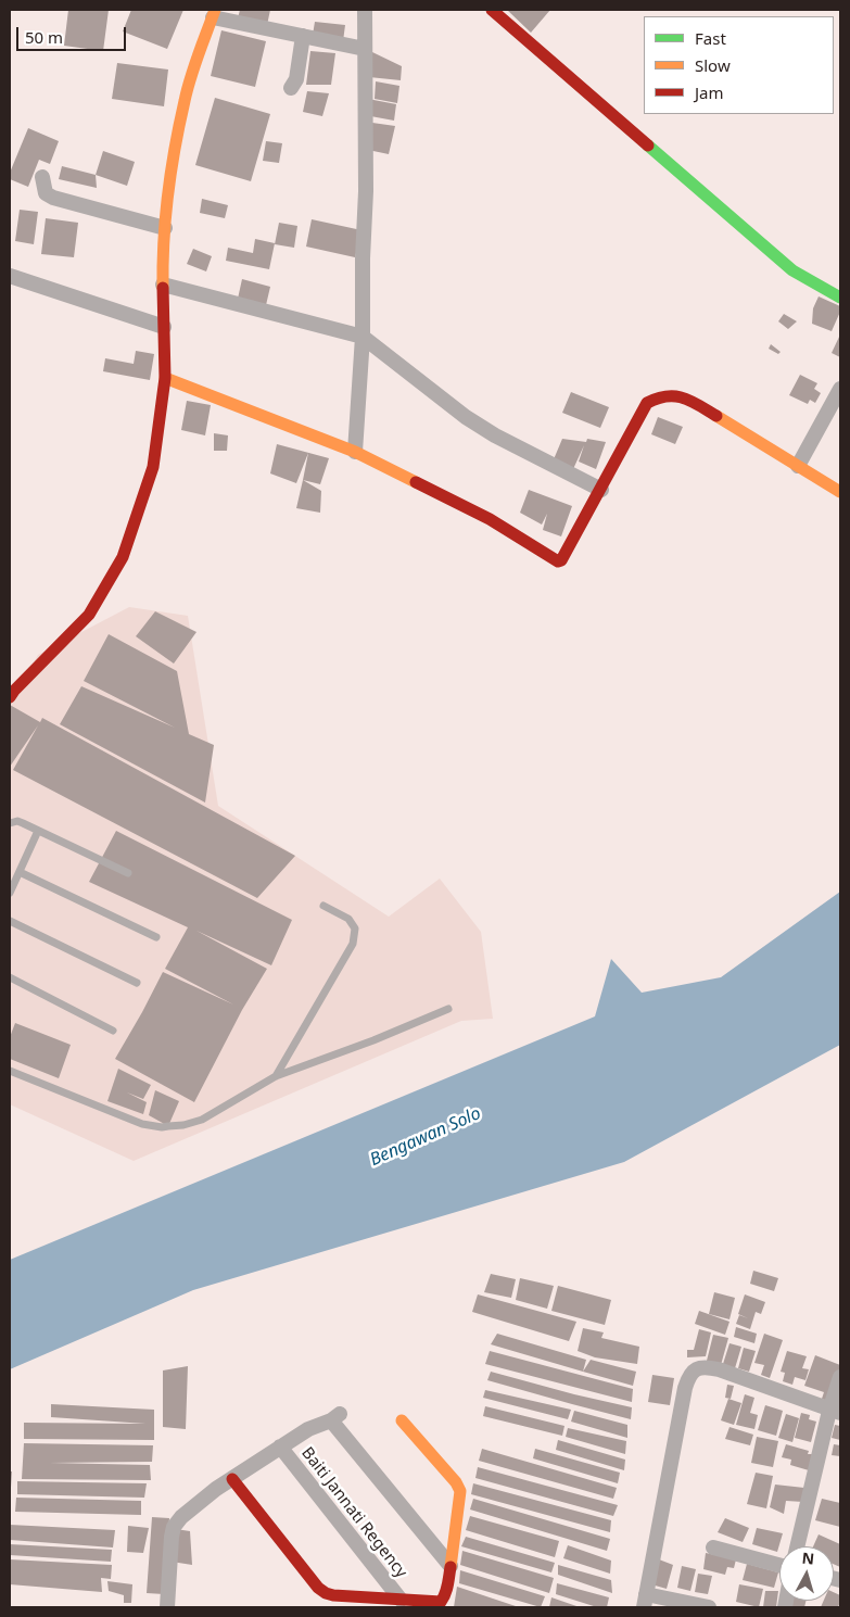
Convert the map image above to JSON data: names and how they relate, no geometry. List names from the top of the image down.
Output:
{
  "streets": {
    "street": ["Baiti Jannati Regency"]
  },
  "water": ["Bengawan Solo"],
  "legend": ["Fast", "Slow", "Jam"],
  "scale_bar": "50 m",
  "north": "top"
}
